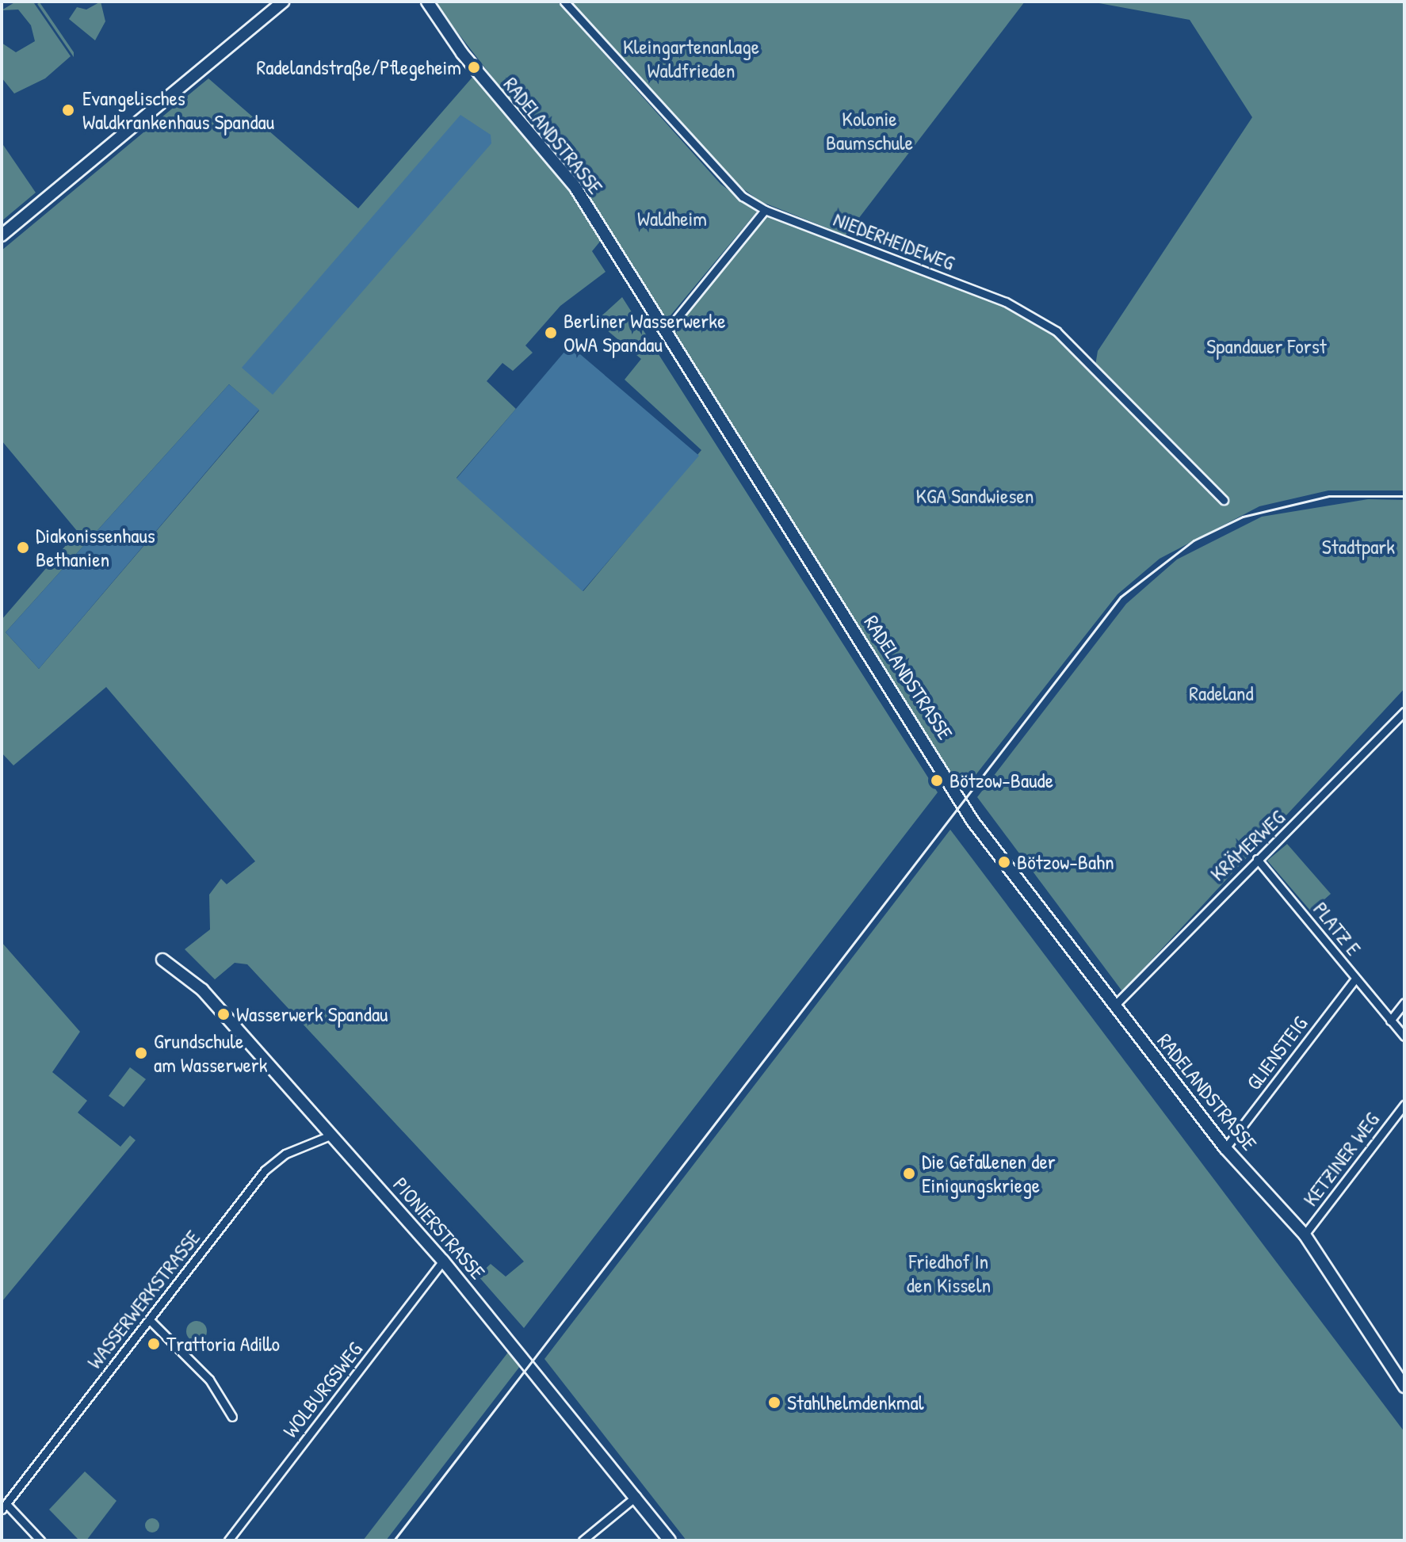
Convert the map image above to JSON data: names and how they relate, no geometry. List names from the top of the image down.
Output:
{
  "streets": {
    "street": [
      "RADELANDSTRASSE",
      "NIEDERHEIDEWEG",
      "KRÄMERWEG",
      "PLATZ E",
      "GLIENSTEIG",
      "KETZINER WEG",
      "PIONIERSTRASSE",
      "WASSERWERKSTRASSE",
      "WOLBURGSWEG"
    ]
  },
  "crossings": [
    ["RADELANDSTRASSE", "KRÄMERWEG"],
    ["RADELANDSTRASSE", "GLIENSTEIG"],
    ["RADELANDSTRASSE", "KETZINER WEG"],
    ["KRÄMERWEG", "PLATZ E"],
    ["PLATZ E", "GLIENSTEIG"],
    ["PIONIERSTRASSE", "WASSERWERKSTRASSE"],
    ["PIONIERSTRASSE", "WOLBURGSWEG"]
  ],
  "parks": [
    "Kleingartenanlage Waldfrieden",
    "Kolonie Baumschule",
    "Waldheim",
    "Spandauer Forst",
    "KGA Sandwiesen",
    "Stadtpark",
    "Radeland",
    "Friedhof In den Kisseln"
  ],
  "places": [
    "Radelandstraße/Pflegeheim",
    "Evangelisches Waldkrankenhaus Spandau",
    "Berliner Wasserwerke OWA Spandau",
    "Diakonissenhaus Bethanien",
    "Bötzow-Baude",
    "Bötzow-Bahn",
    "Wasserwerk Spandau",
    "Grundschule am Wasserwerk",
    "Die Gefallenen der Einigungskriege",
    "Trattoria Adillo",
    "Stahlhelmdenkmal"
  ]
}
